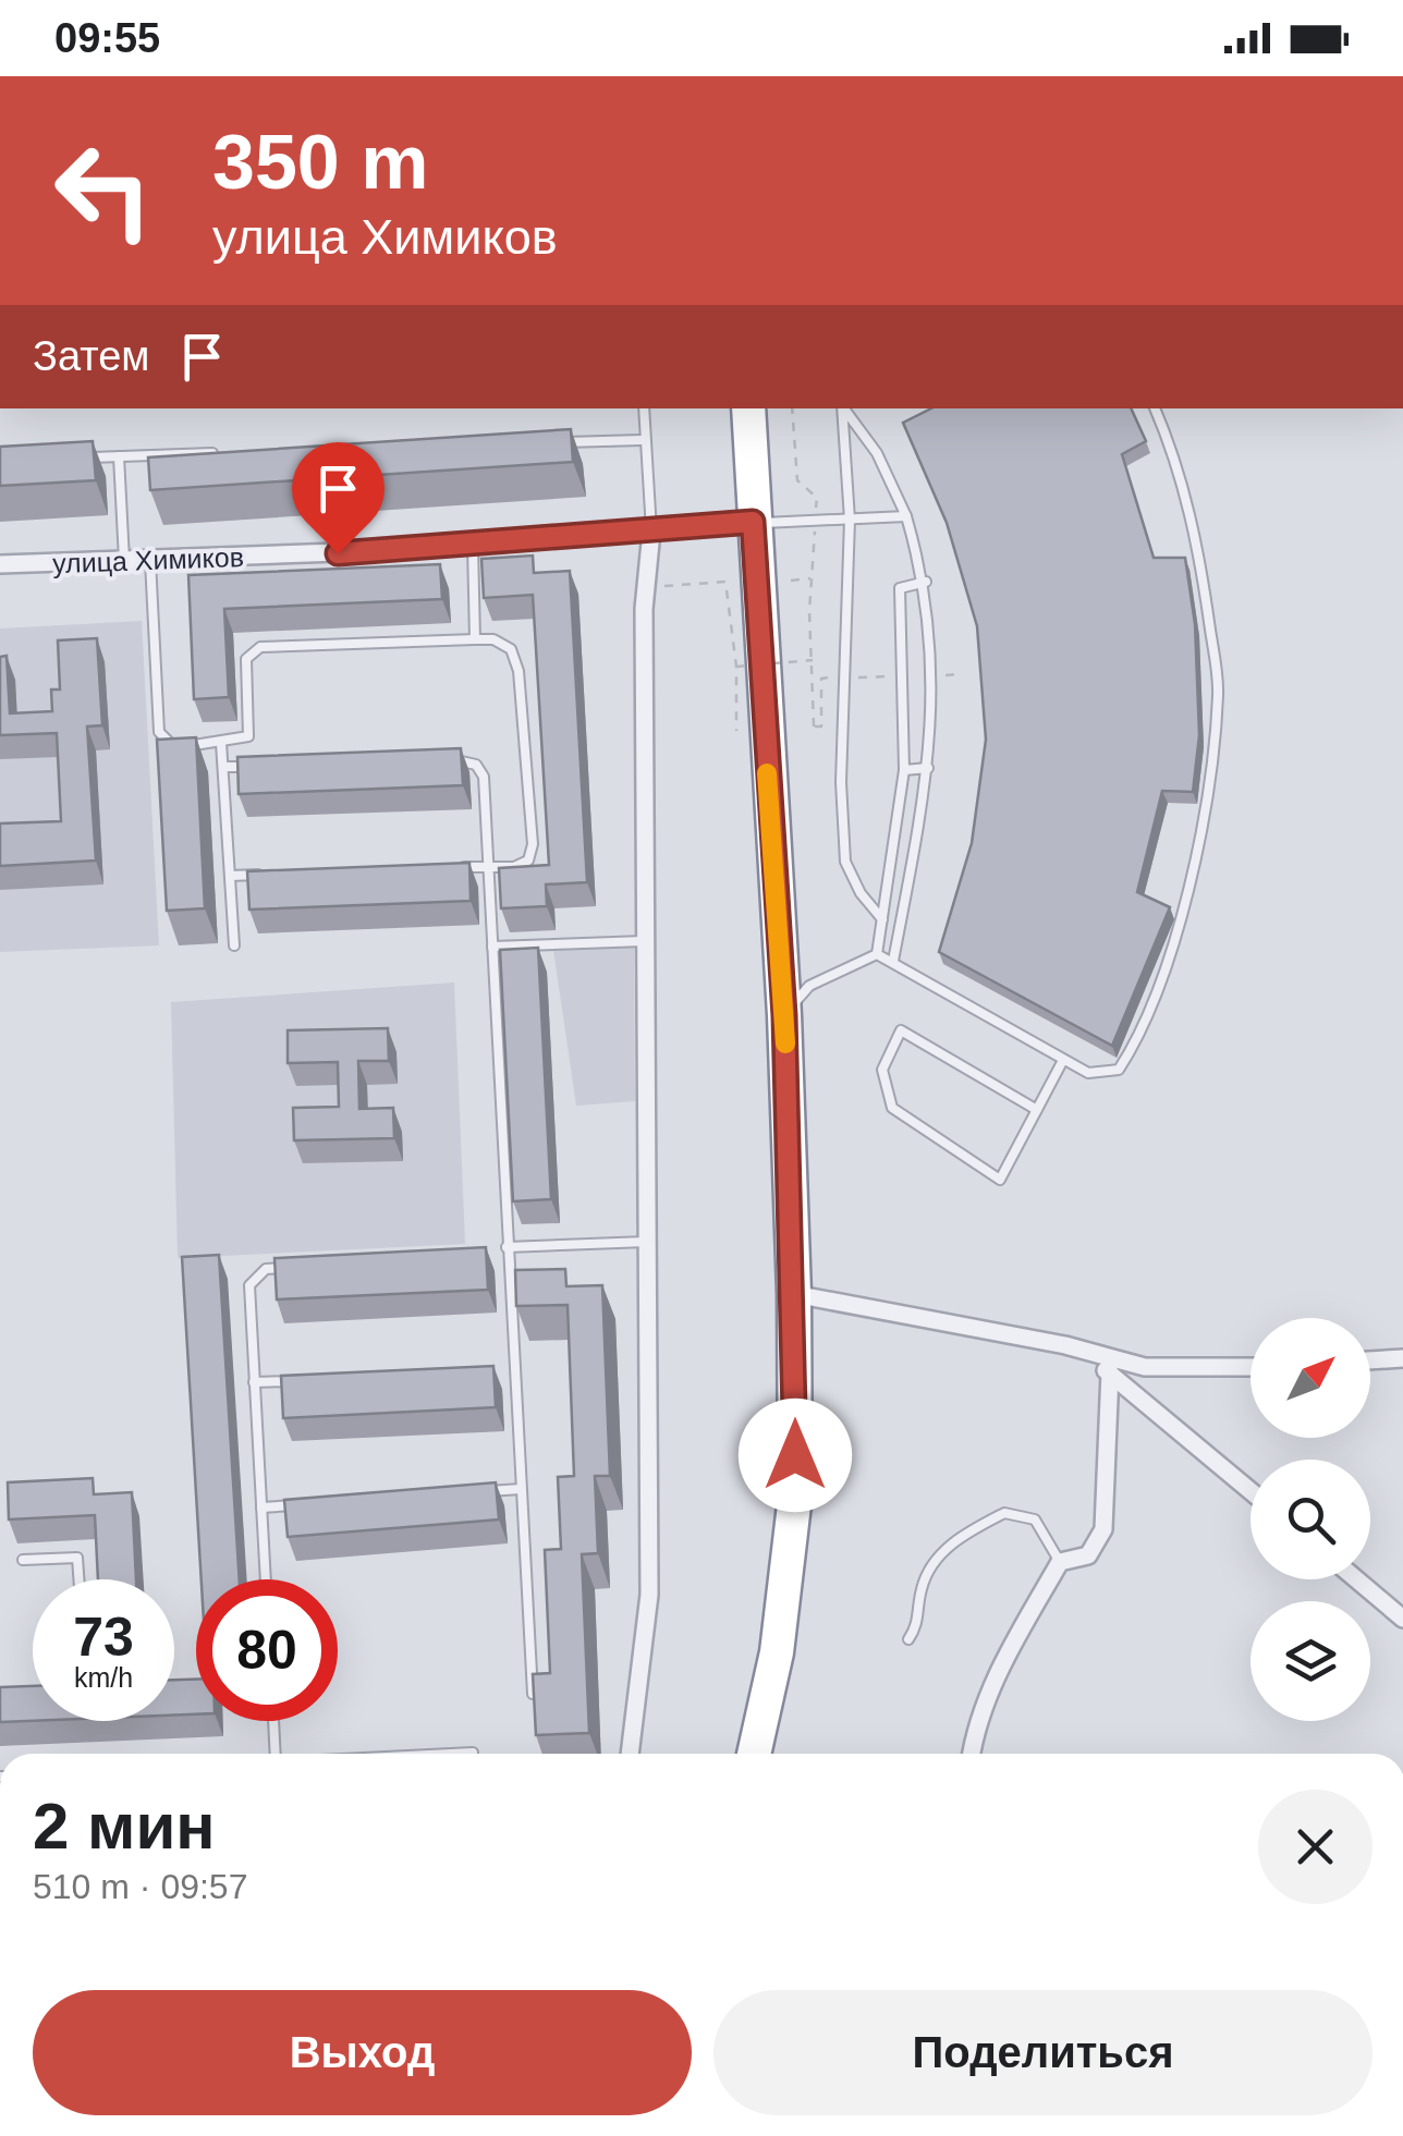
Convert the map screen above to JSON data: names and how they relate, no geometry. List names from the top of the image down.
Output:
{
  "streets": {
    "street": ["улица Химиков"]
  },
  "north": "top right",
  "page": {
    "status": "09:55",
    "turn": ["350 m", "улица Химиков"],
    "then": "Затем",
    "speed": "73 km/h",
    "limit": "80",
    "heading": ["2 мин", "510 m · 09:57"],
    "buttons": ["Выход", "Поделиться"]
  }
}
